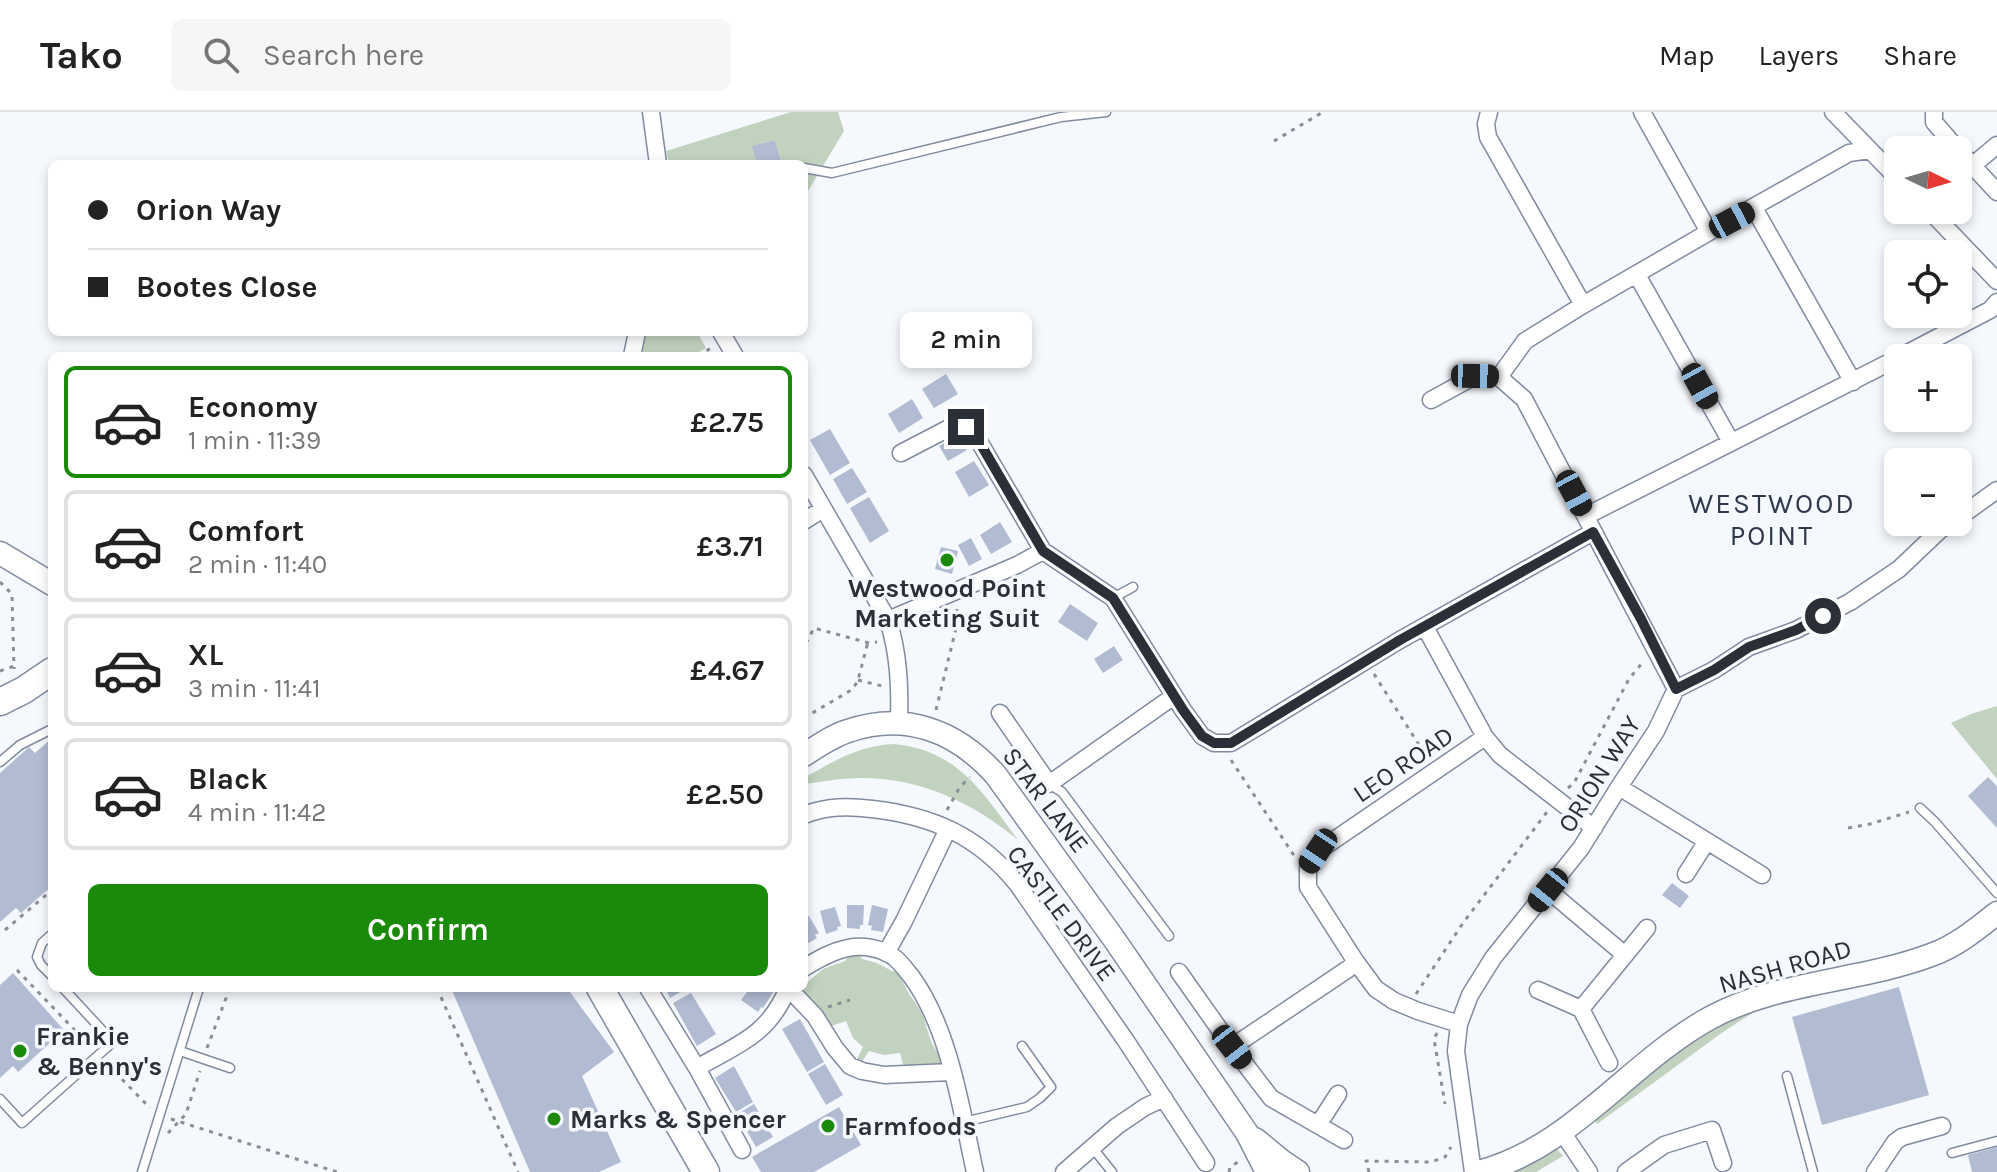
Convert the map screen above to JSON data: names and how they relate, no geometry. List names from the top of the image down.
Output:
{
  "streets": {
    "street": [
      "LEO ROAD",
      "ORION WAY",
      "STAR LANE",
      "CASTLE DRIVE",
      "NASH ROAD"
    ]
  },
  "crossings": [
    ["ORION WAY", "NASH ROAD"]
  ],
  "districts": ["WESTWOOD POINT"],
  "places": [
    "Westwood Point Marketing Suit",
    "Frankie & Benny's",
    "Marks & Spencer",
    "Farmfoods"
  ],
  "north": "right",
  "page": {
    "header": "Tako",
    "search": "Search here",
    "nav": ["Map", "Layers", "Share"],
    "map_buttons": ["+", "−"],
    "banner": ["Orion Way", "Bootes Close"],
    "bubble": "2 min",
    "list": [
      {
        "name": "Economy",
        "note": "1 min · 11:39",
        "value": "£2.75"
      },
      {
        "name": "Comfort",
        "note": "2 min · 11:40",
        "value": "£3.71"
      },
      {
        "name": "XL",
        "note": "3 min · 11:41",
        "value": "£4.67"
      },
      {
        "name": "Black",
        "note": "4 min · 11:42",
        "value": "£2.50"
      }
    ],
    "buttons": "Confirm"
  }
}
